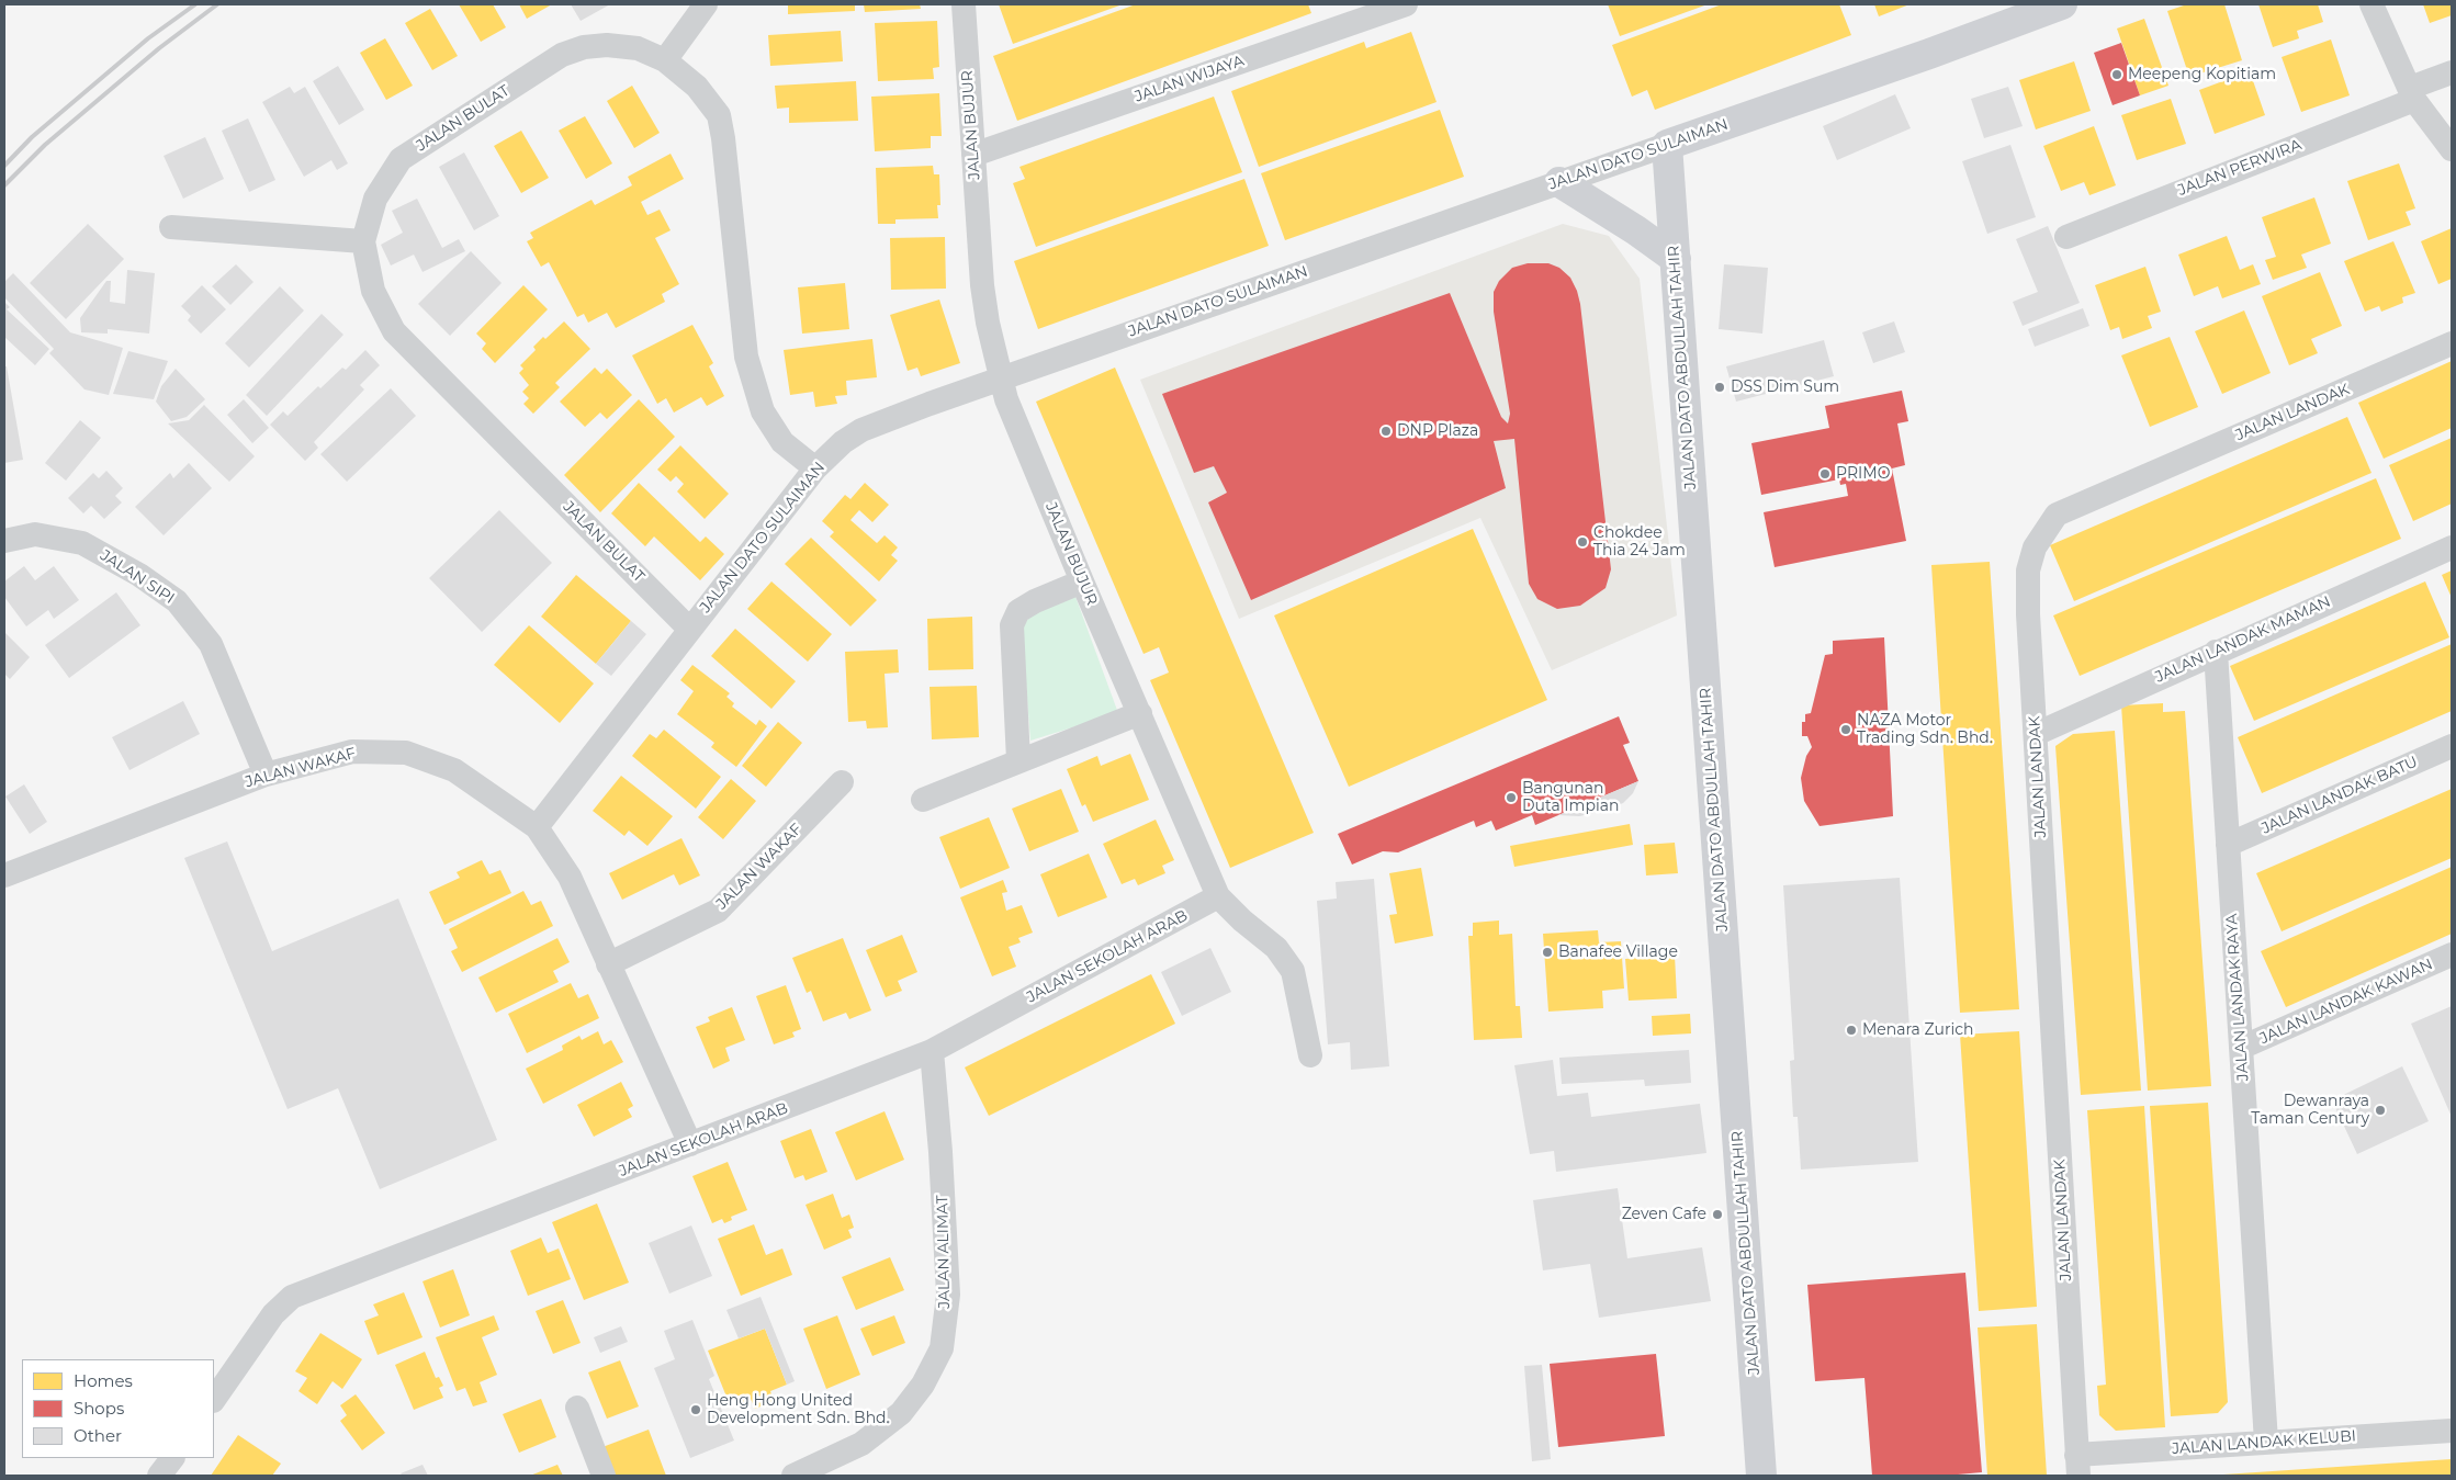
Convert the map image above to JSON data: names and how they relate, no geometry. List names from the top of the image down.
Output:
{
  "streets": {
    "street": [
      "JALAN WIJAYA",
      "JALAN BULAT",
      "JALAN BUJUR",
      "JALAN DATO SULAIMAN",
      "JALAN PERWIRA",
      "JALAN DATO ABDULLAH TAHIR",
      "JALAN LANDAK",
      "JALAN SIPI",
      "JALAN LANDAK MAMAN",
      "JALAN WAKAF",
      "JALAN LANDAK BATU",
      "JALAN SEKOLAH ARAB",
      "JALAN LANDAK RAYA",
      "JALAN LANDAK KAWAN",
      "JALAN ALIMAT",
      "JALAN LANDAK KELUBI"
    ]
  },
  "crossings": [
    ["JALAN WIJAYA", "JALAN BUJUR"],
    ["JALAN BULAT", "JALAN DATO SULAIMAN"],
    ["JALAN BUJUR", "JALAN DATO SULAIMAN"],
    ["JALAN BUJUR", "JALAN SEKOLAH ARAB"],
    ["JALAN DATO SULAIMAN", "JALAN DATO ABDULLAH TAHIR"],
    ["JALAN DATO SULAIMAN", "JALAN WAKAF"],
    ["JALAN LANDAK", "JALAN LANDAK MAMAN"],
    ["JALAN LANDAK", "JALAN LANDAK KELUBI"],
    ["JALAN SIPI", "JALAN WAKAF"],
    ["JALAN LANDAK MAMAN", "JALAN LANDAK RAYA"],
    ["JALAN WAKAF", "JALAN SEKOLAH ARAB"],
    ["JALAN LANDAK BATU", "JALAN LANDAK RAYA"],
    ["JALAN SEKOLAH ARAB", "JALAN ALIMAT"],
    ["JALAN LANDAK RAYA", "JALAN LANDAK KAWAN"],
    ["JALAN LANDAK RAYA", "JALAN LANDAK KELUBI"]
  ],
  "places": [
    "Meepeng Kopitiam",
    "DSS Dim Sum",
    "DNP Plaza",
    "PRIMO",
    "Chokdee Thia 24 Jam",
    "NAZA Motor Trading Sdn. Bhd.",
    "Bangunan Duta Impian",
    "Banafee Village",
    "Menara Zurich",
    "Dewanraya Taman Century",
    "Zeven Cafe",
    "Heng Hong United Development Sdn. Bhd."
  ],
  "legend": ["Homes", "Shops", "Other"]
}
